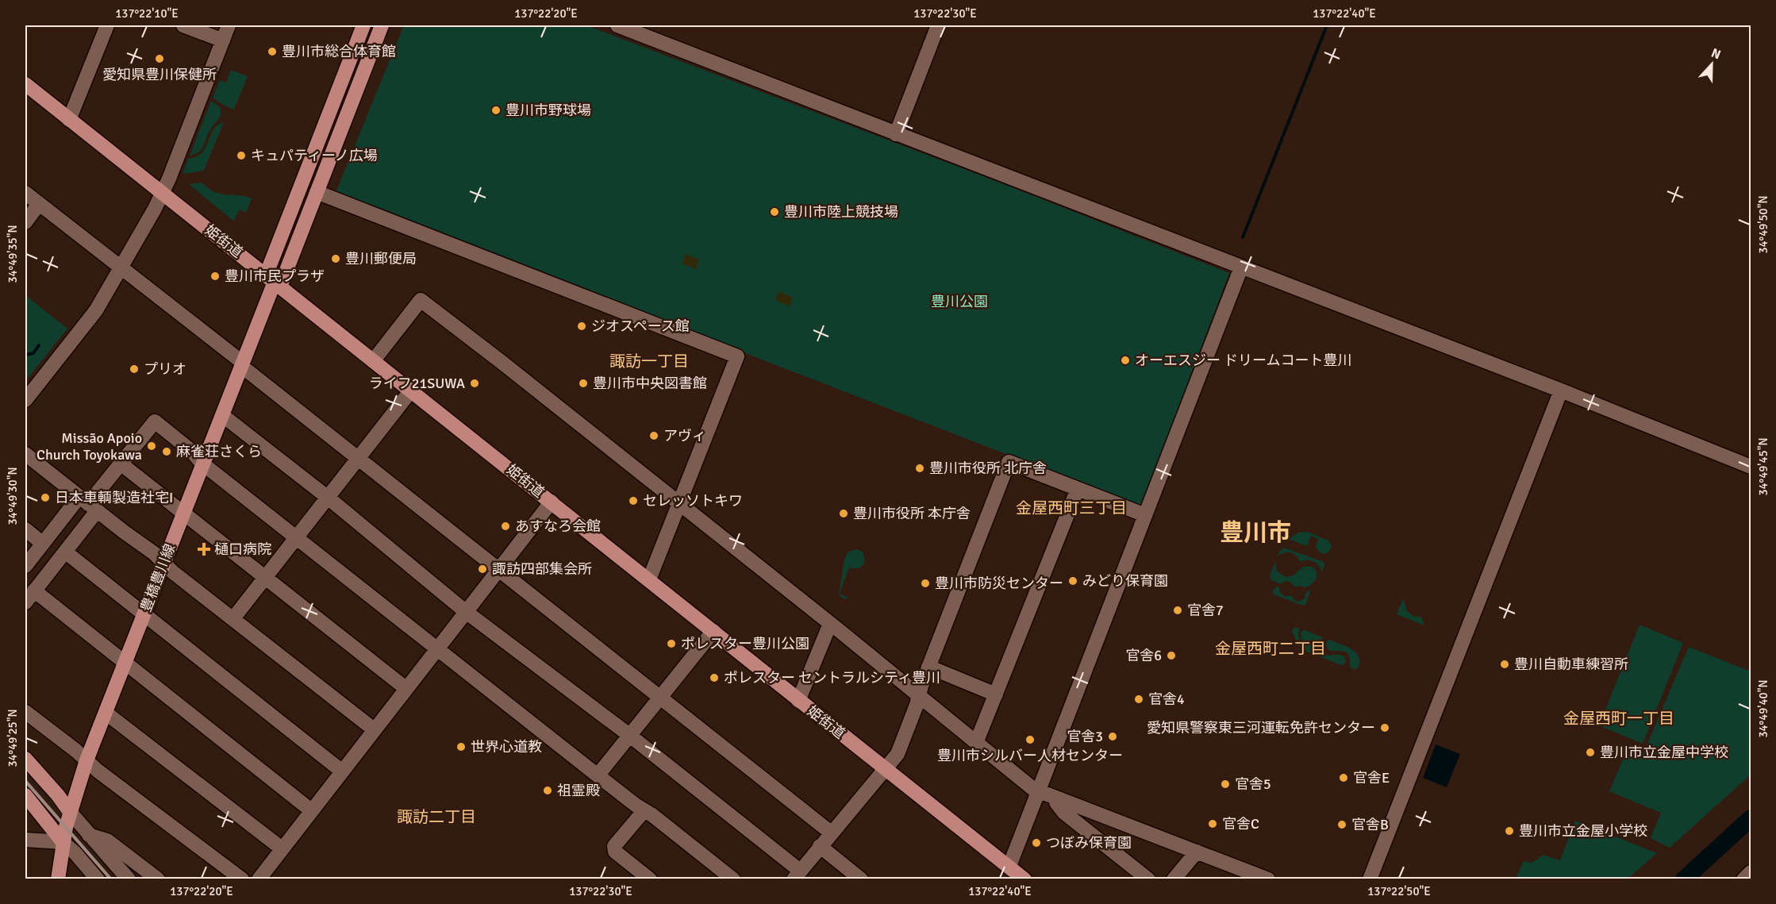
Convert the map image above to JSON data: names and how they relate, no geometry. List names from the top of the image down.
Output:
{
  "streets": {
    "main road": ["姫街道", "豊橋豊川線"]
  },
  "crossings": [
    ["姫街道", "豊橋豊川線"]
  ],
  "districts": [
    "諏訪一丁目",
    "金屋西町三丁目",
    "豊川市",
    "金屋西町二丁目",
    "金屋西町一丁目",
    "諏訪二丁目"
  ],
  "parks": ["豊川公園"],
  "places": {
    "other": [
      "豊川市総合体育館",
      "愛知県豊川保健所",
      "豊川市野球場",
      "キュパティーノ広場",
      "豊川市陸上競技場",
      "豊川郵便局",
      "豊川市民プラザ",
      "ジオスペース館",
      "オーエスジー ドリームコート豊川",
      "プリオ",
      "ライフ21SUWA",
      "豊川市中央図書館",
      "アヴィ",
      "Missão Apoio Church Toyokawa",
      "麻雀荘さくら",
      "豊川市役所 北庁舎",
      "日本車輌製造社宅I",
      "セレッソトキワ",
      "豊川市役所 本庁舎",
      "あすなろ会館",
      "諏訪四部集会所",
      "みどり保育園",
      "豊川市防災センター",
      "官舎7",
      "ポレスター豊川公園",
      "官舎6",
      "豊川自動車練習所",
      "ポレスター セントラルシティ豊川",
      "官舎4",
      "愛知県警察東三河運転免許センター",
      "官舎3",
      "豊川市シルバー人材センター",
      "世界心道教",
      "豊川市立金屋中学校",
      "官舎E",
      "官舎5",
      "祖霊殿",
      "官舎C",
      "官舎B",
      "豊川市立金屋小学校",
      "つぼみ保育園"
    ],
    "health": ["樋口病院"]
  },
  "north": "top",
  "coordinates": [
    "137°22'10\"E",
    "137°22'20\"E",
    "137°22'30\"E",
    "137°22'40\"E",
    "34°49'50\"N",
    "34°49'35\"N",
    "34°49'45\"N",
    "34°49'30\"N",
    "34°49'40\"N",
    "34°49'25\"N",
    "137°22'50\"E"
  ]
}
